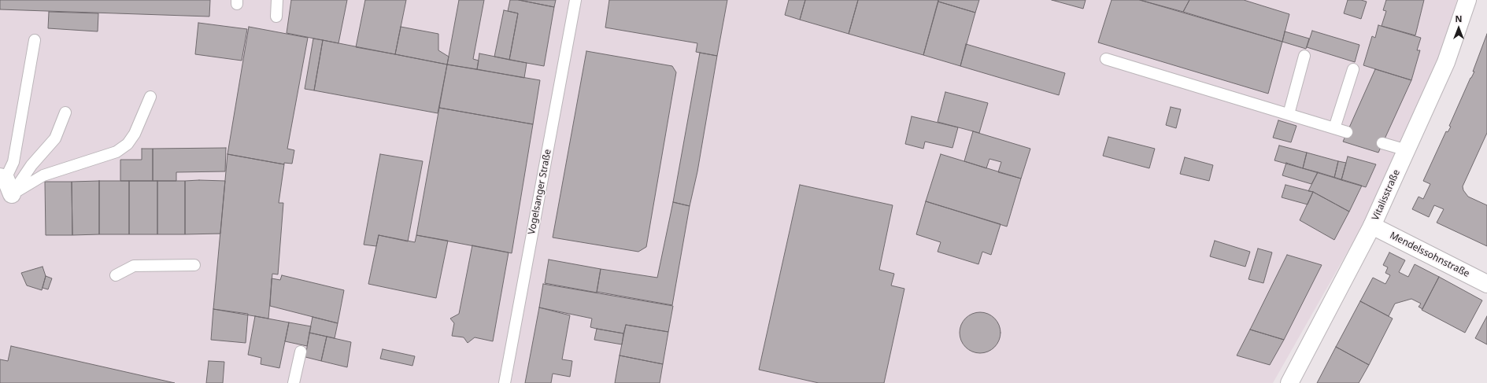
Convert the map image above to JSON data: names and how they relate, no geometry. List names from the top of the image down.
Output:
{
  "streets": {
    "street": ["Vitalisstraße", "Mendelssohnstraße"],
    "lane": ["Vogelsanger Straße"]
  },
  "crossings": [
    ["Vitalisstraße", "Mendelssohnstraße"]
  ],
  "north": "top"
}
